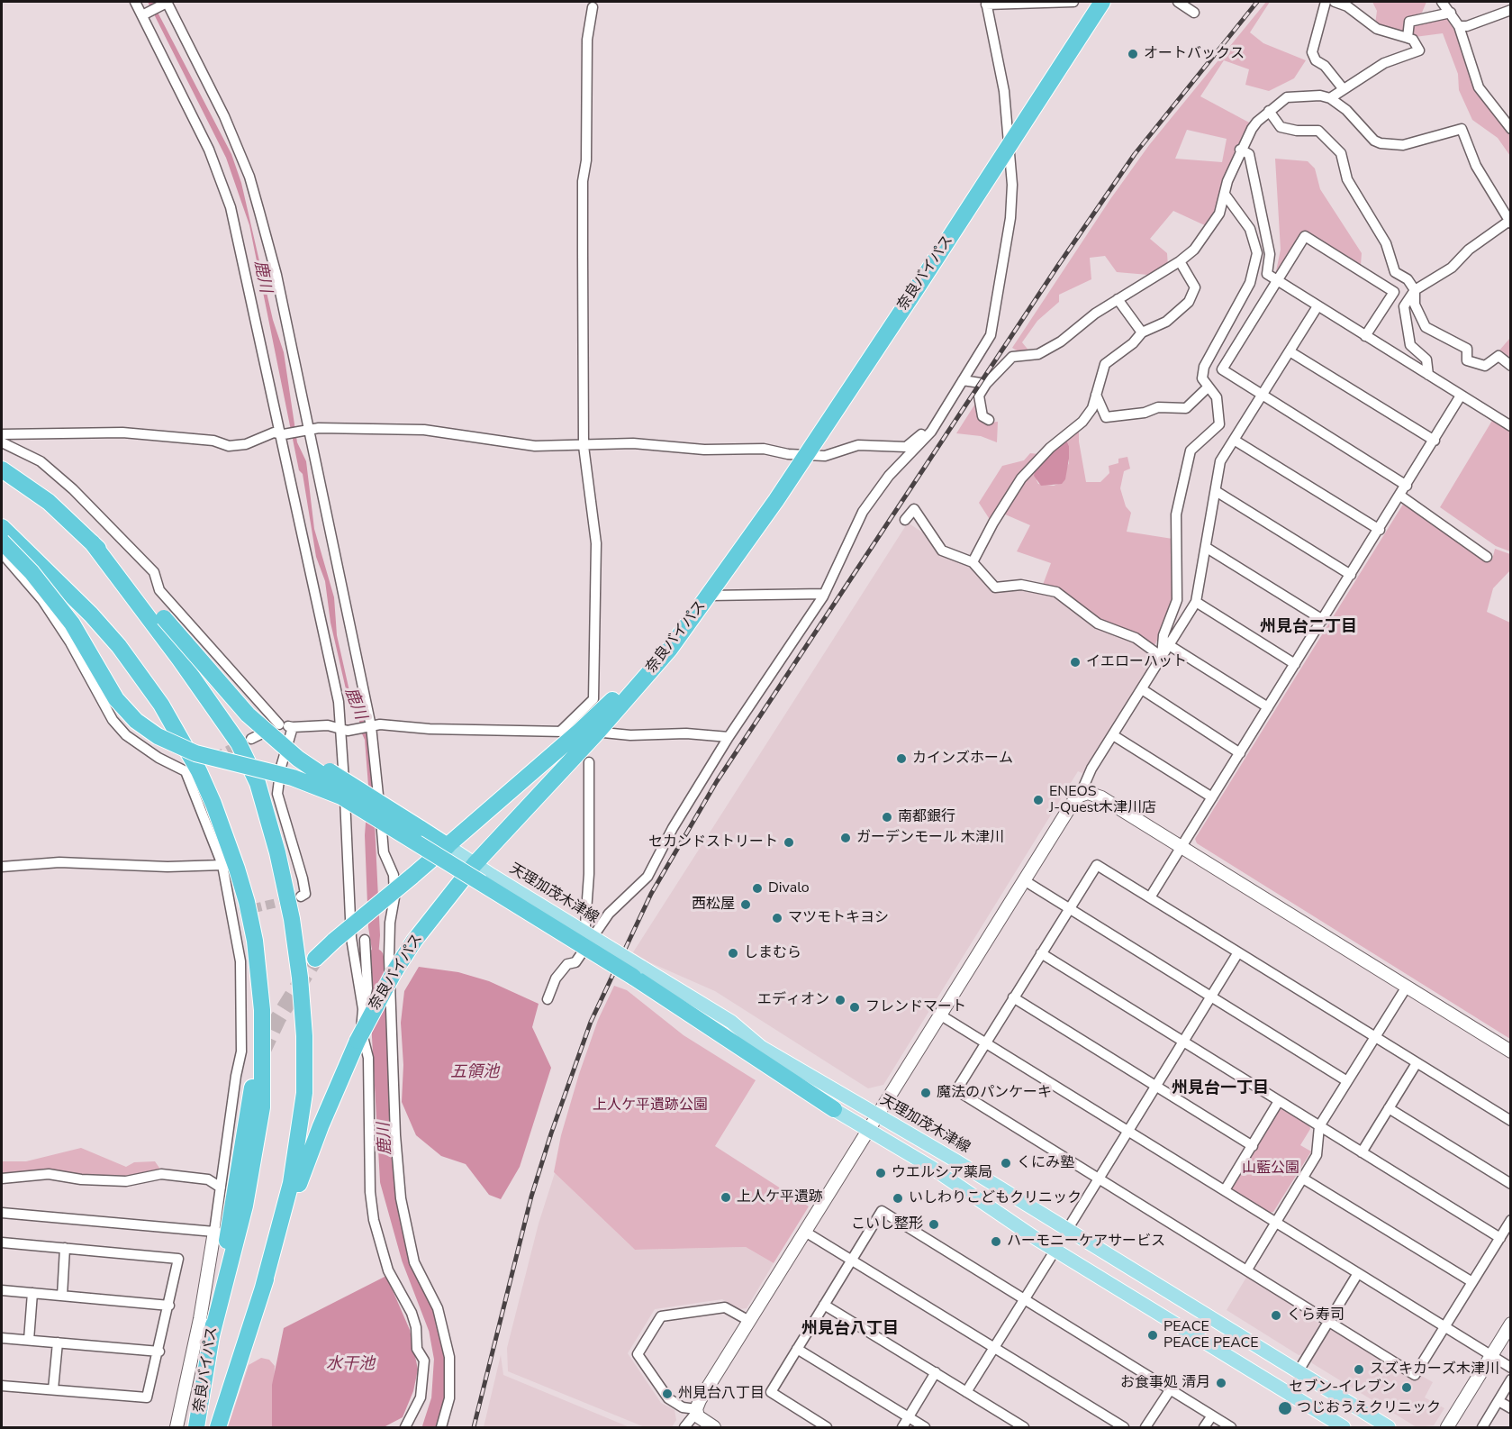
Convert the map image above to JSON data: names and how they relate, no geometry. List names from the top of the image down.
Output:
{
  "streets": {
    "highway": ["奈良バイパス"],
    "main road": ["天理加茂木津線"]
  },
  "crossings": [
    ["奈良バイパス", "天理加茂木津線"]
  ],
  "districts": ["州見台二丁目", "州見台一丁目", "州見台八丁目"],
  "water": ["鹿川", "五領池", "水干池"],
  "parks": ["上人ケ平遺跡公園", "山藍公園"],
  "places": [
    "オートバックス",
    "イエローハット",
    "カインズホーム",
    "ENEOS J-Quest木津川店",
    "南都銀行",
    "ガーデンモール 木津川",
    "セカンドストリート",
    "Divalo",
    "西松屋",
    "マツモトキヨシ",
    "しまむら",
    "エディオン",
    "フレンドマート",
    "魔法のパンケーキ",
    "くにみ塾",
    "ウエルシア薬局",
    "上人ケ平遺跡",
    "いしわりこどもクリニック",
    "こいし整形",
    "ハーモニーケアサービス",
    "くら寿司",
    "PEACE PEACE PEACE",
    "スズキカーズ木津川",
    "お食事処 清月",
    "セブン-イレブン",
    "州見台八丁目",
    "つじおうえクリニック"
  ]
}
